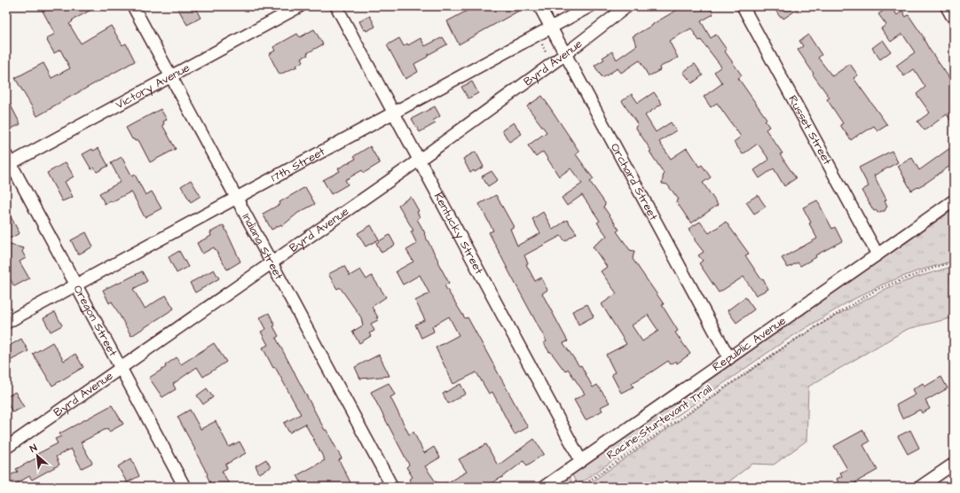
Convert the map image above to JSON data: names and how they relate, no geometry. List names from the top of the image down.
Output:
{
  "streets": {
    "street": [
      "Byrd Avenue",
      "Victory Avenue",
      "Russet Street",
      "17th Street",
      "Orchard Street",
      "Kentucky Street",
      "Indiana Street",
      "Oregon Street",
      "Republic Avenue"
    ],
    "path": ["Racine-Sturtevant Trail"]
  },
  "crossings": [
    ["Byrd Avenue", "Orchard Street"],
    ["Byrd Avenue", "Kentucky Street"],
    ["Byrd Avenue", "Indiana Street"],
    ["Byrd Avenue", "Oregon Street"],
    ["Victory Avenue", "Indiana Street"],
    ["Victory Avenue", "Oregon Street"],
    ["Russet Street", "Republic Avenue"],
    ["17th Street", "Orchard Street"],
    ["17th Street", "Kentucky Street"],
    ["17th Street", "Indiana Street"],
    ["17th Street", "Oregon Street"],
    ["Orchard Street", "Republic Avenue"],
    ["Kentucky Street", "Republic Avenue"]
  ],
  "north": "top left"
}
